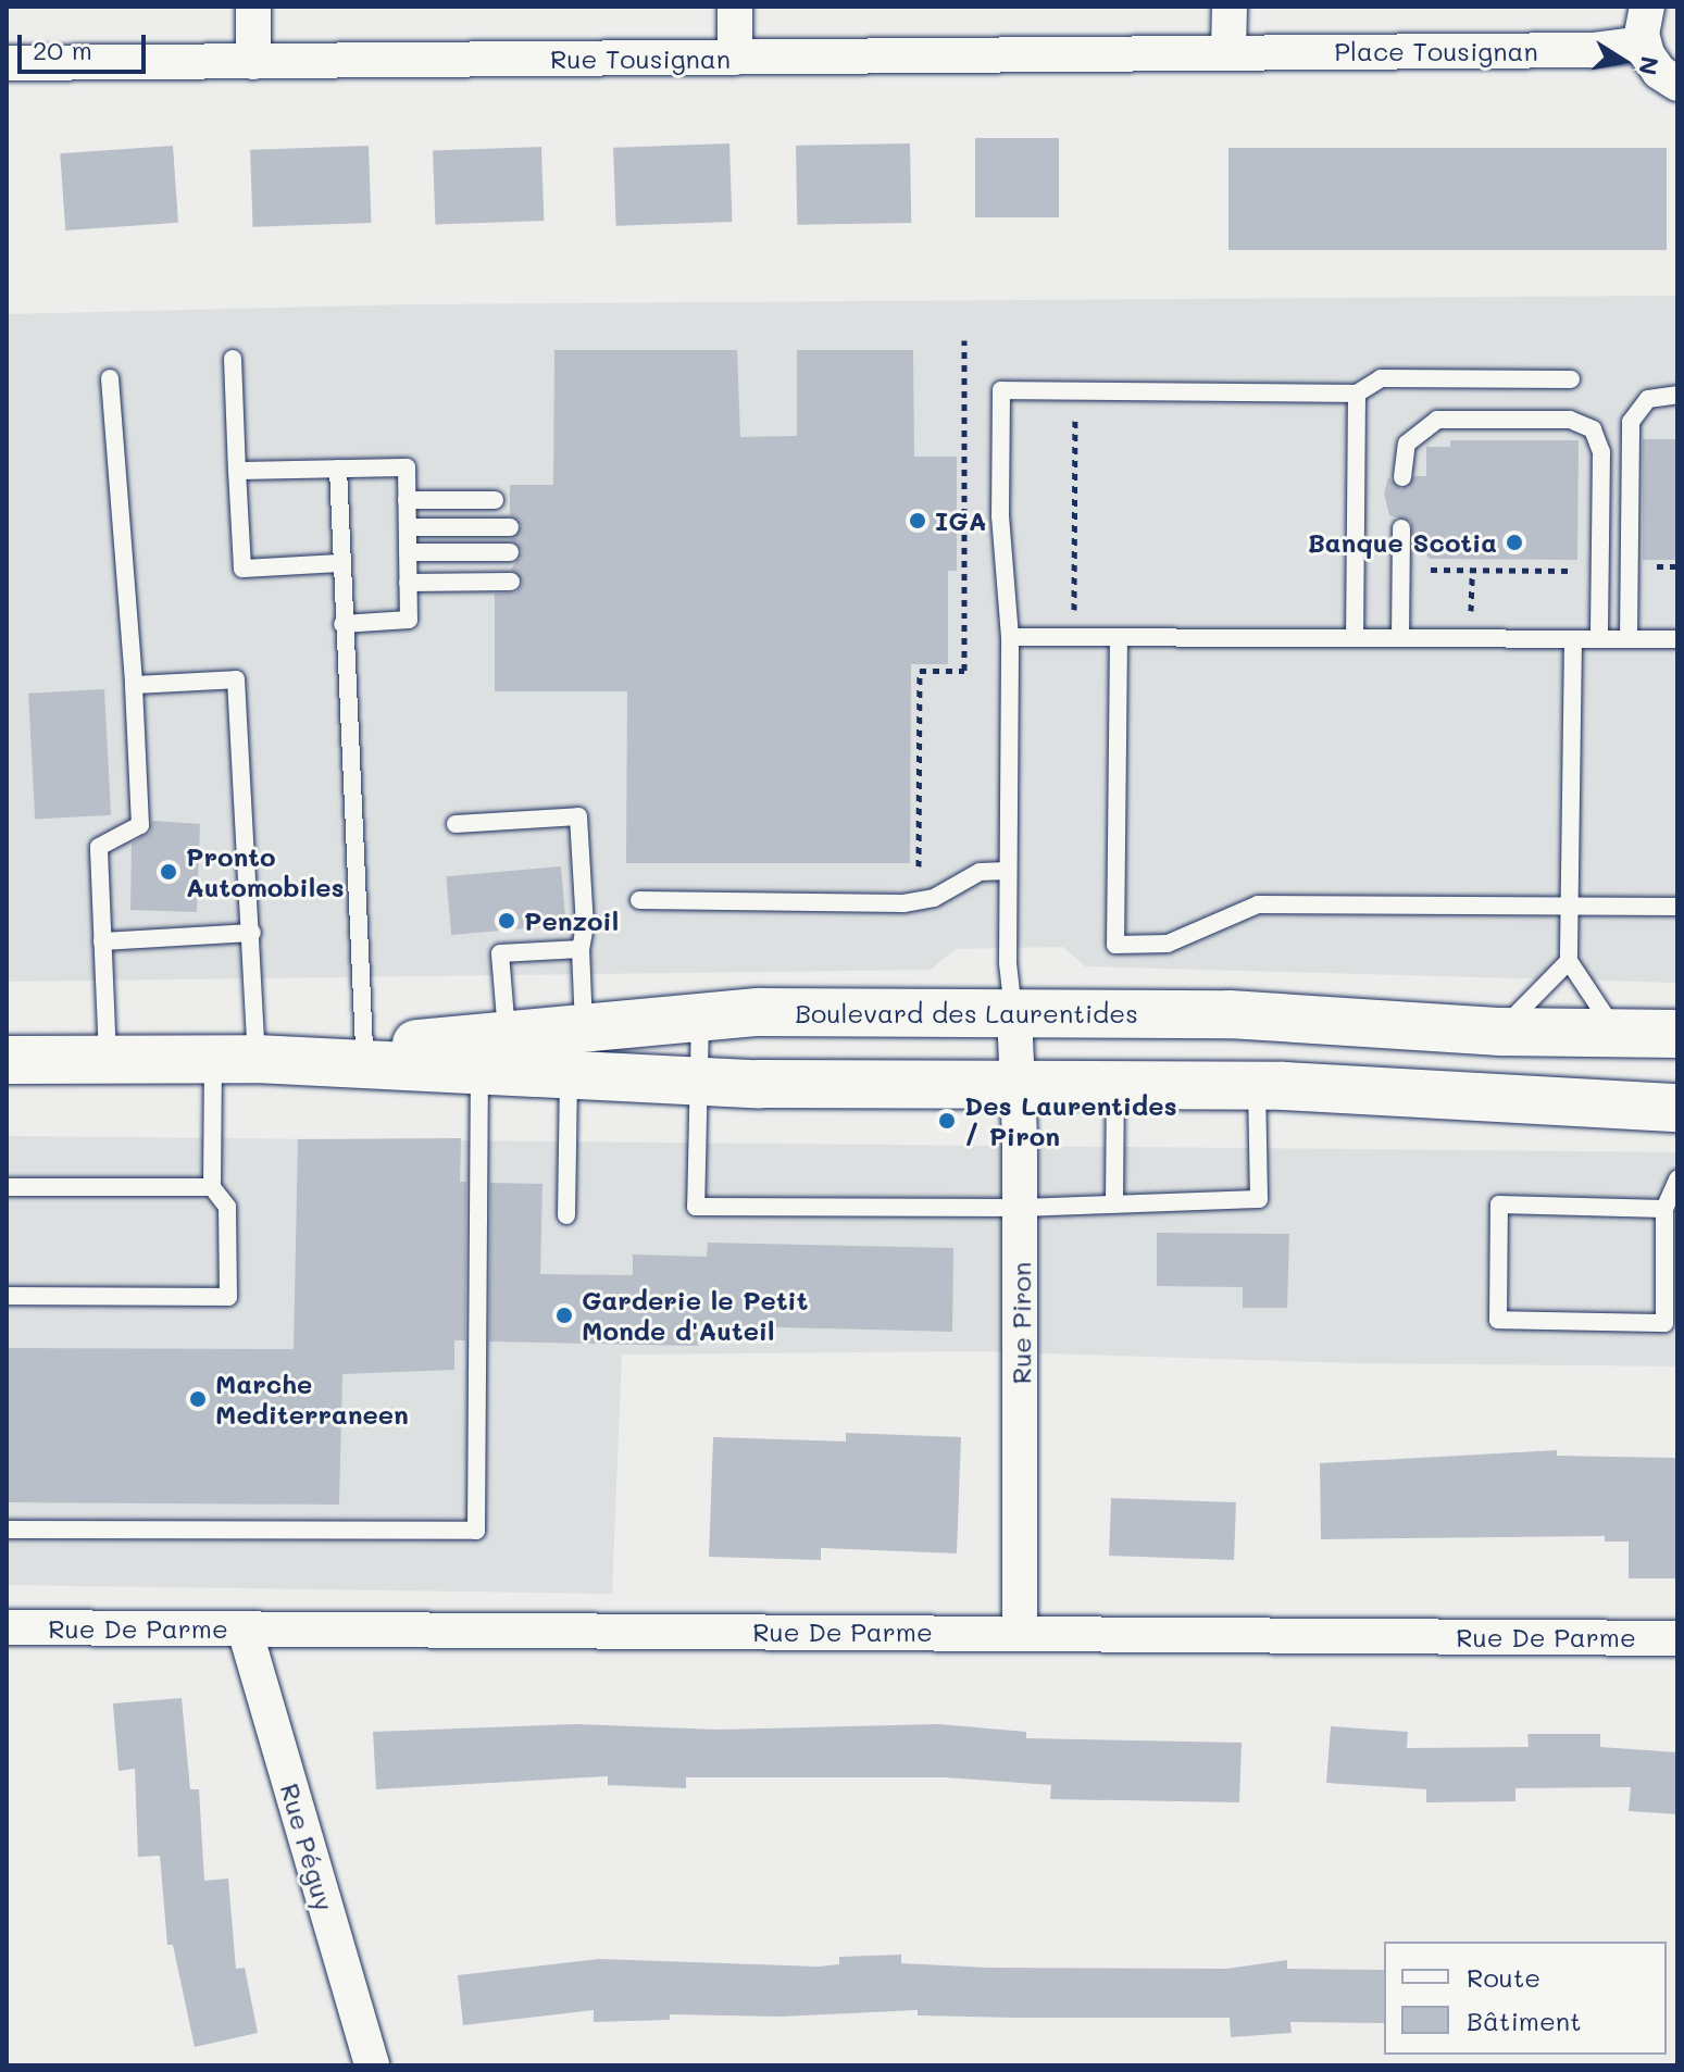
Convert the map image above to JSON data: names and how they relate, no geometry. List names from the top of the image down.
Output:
{
  "streets": {
    "main road": ["Boulevard des Laurentides"],
    "street": [
      "Place Tousignan",
      "Rue Tousignan",
      "Rue Piron",
      "Rue De Parme",
      "Rue Péguy"
    ]
  },
  "crossings": [
    ["Place Tousignan", "Rue Tousignan"],
    ["Boulevard des Laurentides", "Rue Piron"],
    ["Rue Piron", "Rue De Parme"],
    ["Rue De Parme", "Rue Péguy"]
  ],
  "places": [
    "IGA",
    "Banque Scotia",
    "Pronto Automobiles",
    "Penzoil",
    "Des Laurentides / Piron",
    "Garderie le Petit Monde d'Auteil",
    "Marche Mediterraneen"
  ],
  "legend": ["Route", "Bâtiment"],
  "scale_bar": "20 m",
  "north": "right"
}
